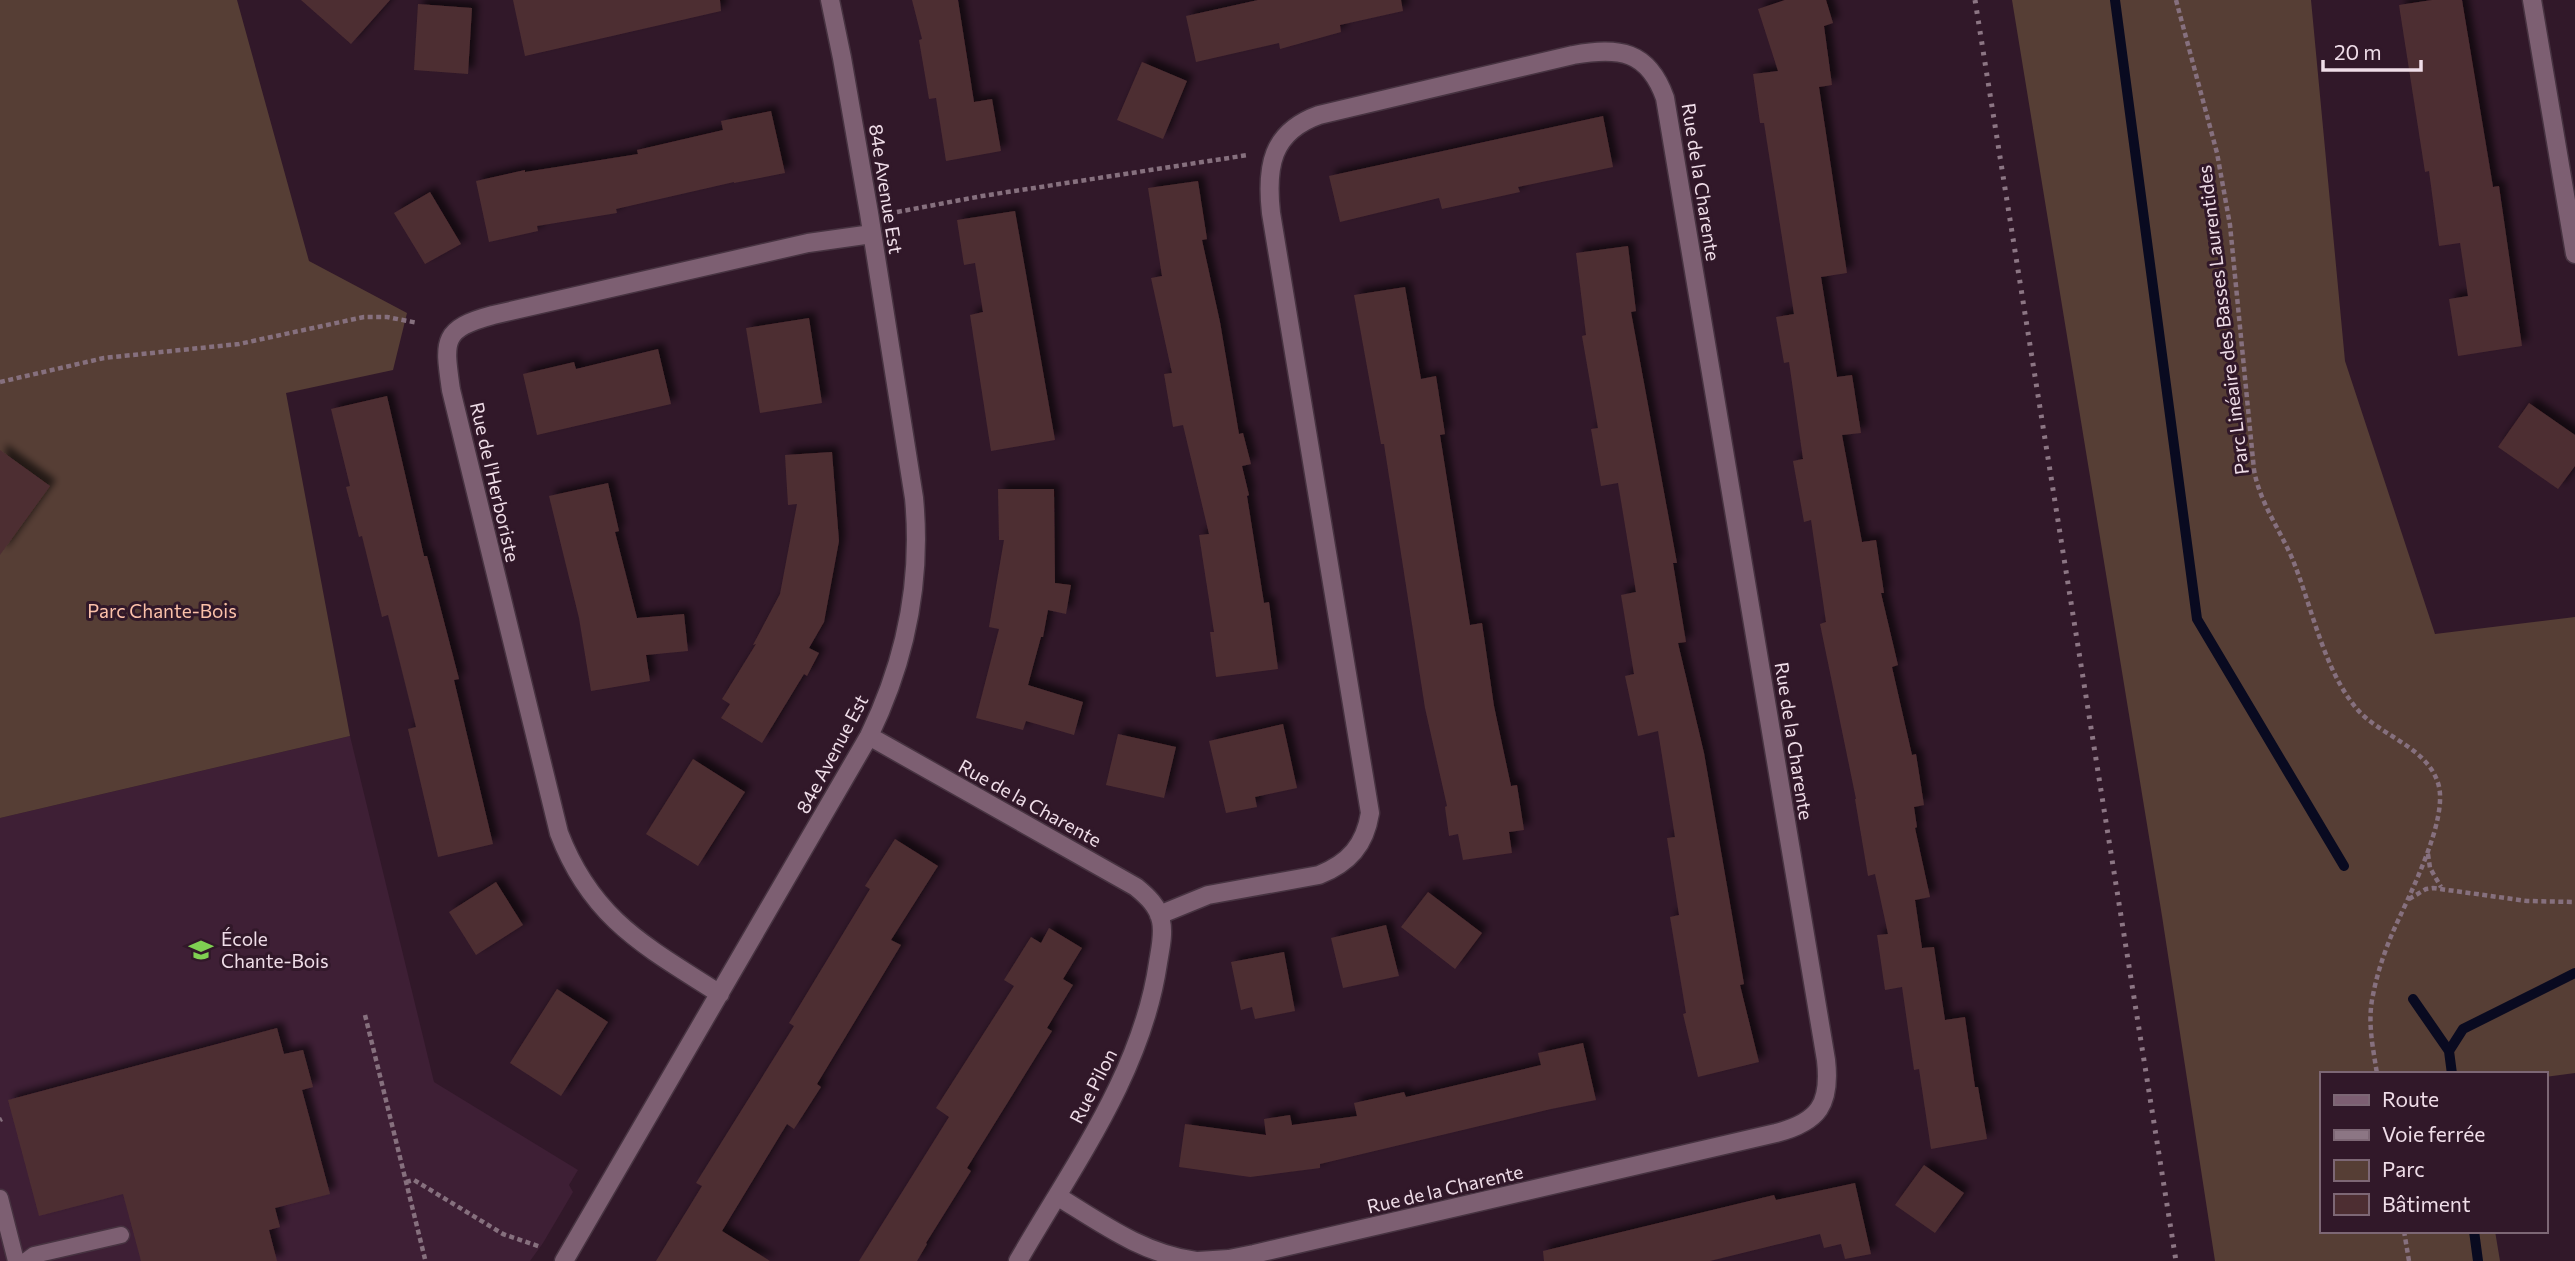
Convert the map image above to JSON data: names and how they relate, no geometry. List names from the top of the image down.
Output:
{
  "streets": {
    "street": [
      "Rue de la Charente",
      "84e Avenue Est",
      "Rue de l'Herboriste",
      "Rue Pilon"
    ],
    "path": ["Parc Linéaire des Basses Laurentides"]
  },
  "crossings": [
    ["Rue de la Charente", "84e Avenue Est"],
    ["Rue de la Charente", "Rue Pilon"],
    ["84e Avenue Est", "Rue de l'Herboriste"]
  ],
  "parks": ["Parc Chante-Bois"],
  "places": {
    "school or university": ["École Chante-Bois"]
  },
  "legend": [
    "Route",
    "Voie ferrée",
    "Parc",
    "Bâtiment"
  ],
  "scale_bar": "20 m"
}
